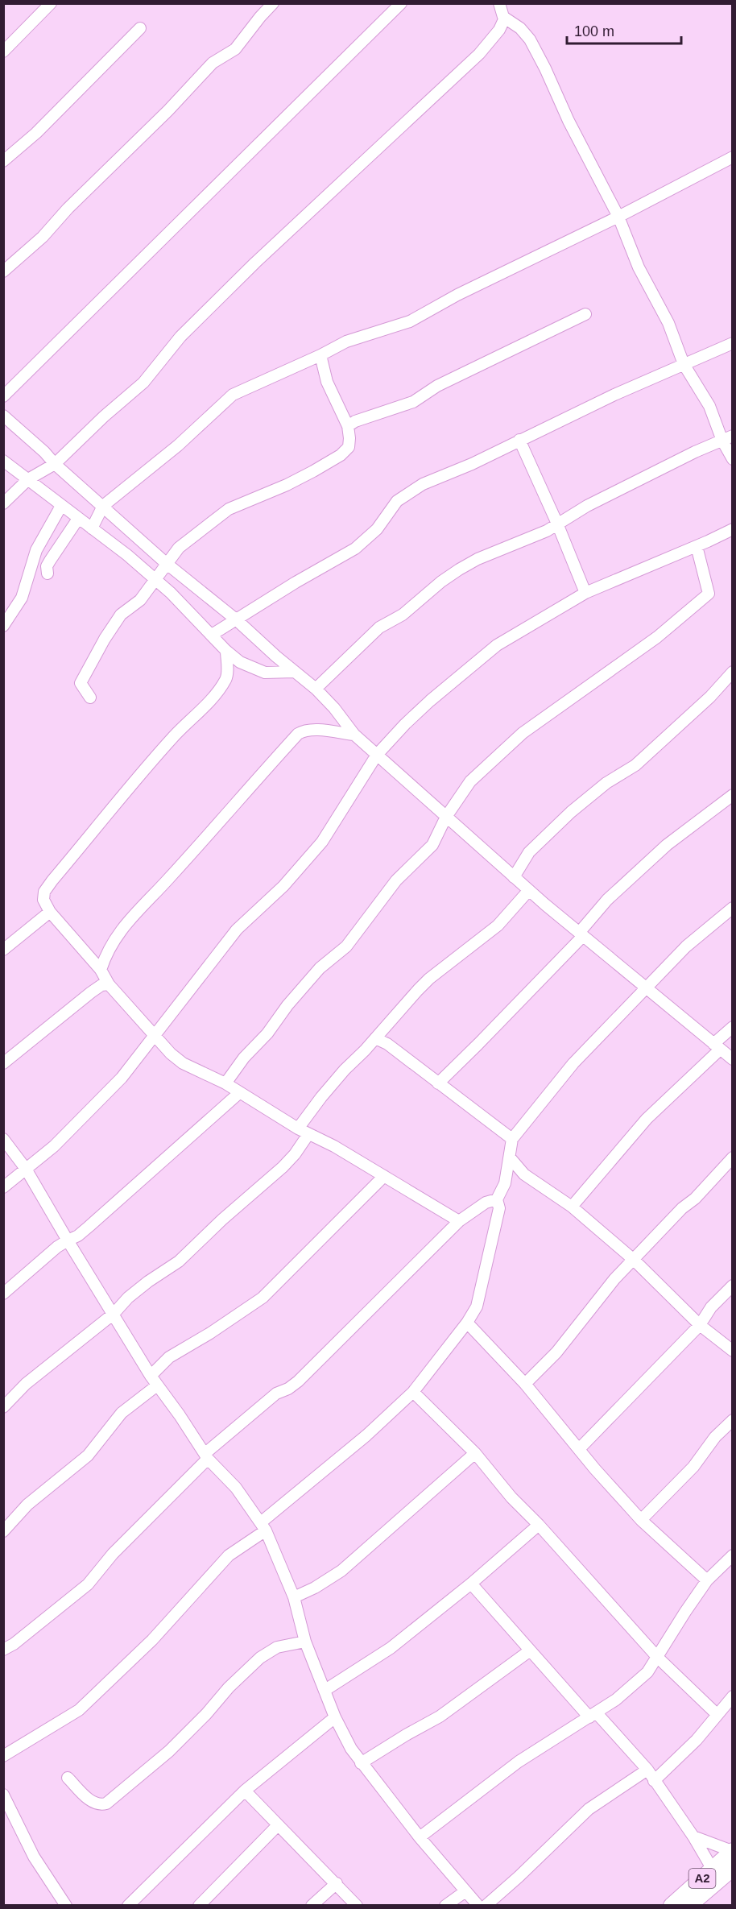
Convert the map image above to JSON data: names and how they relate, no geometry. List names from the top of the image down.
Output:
{
  "streets": {
    "highway": ["A2"]
  },
  "scale_bar": "100 m"
}
